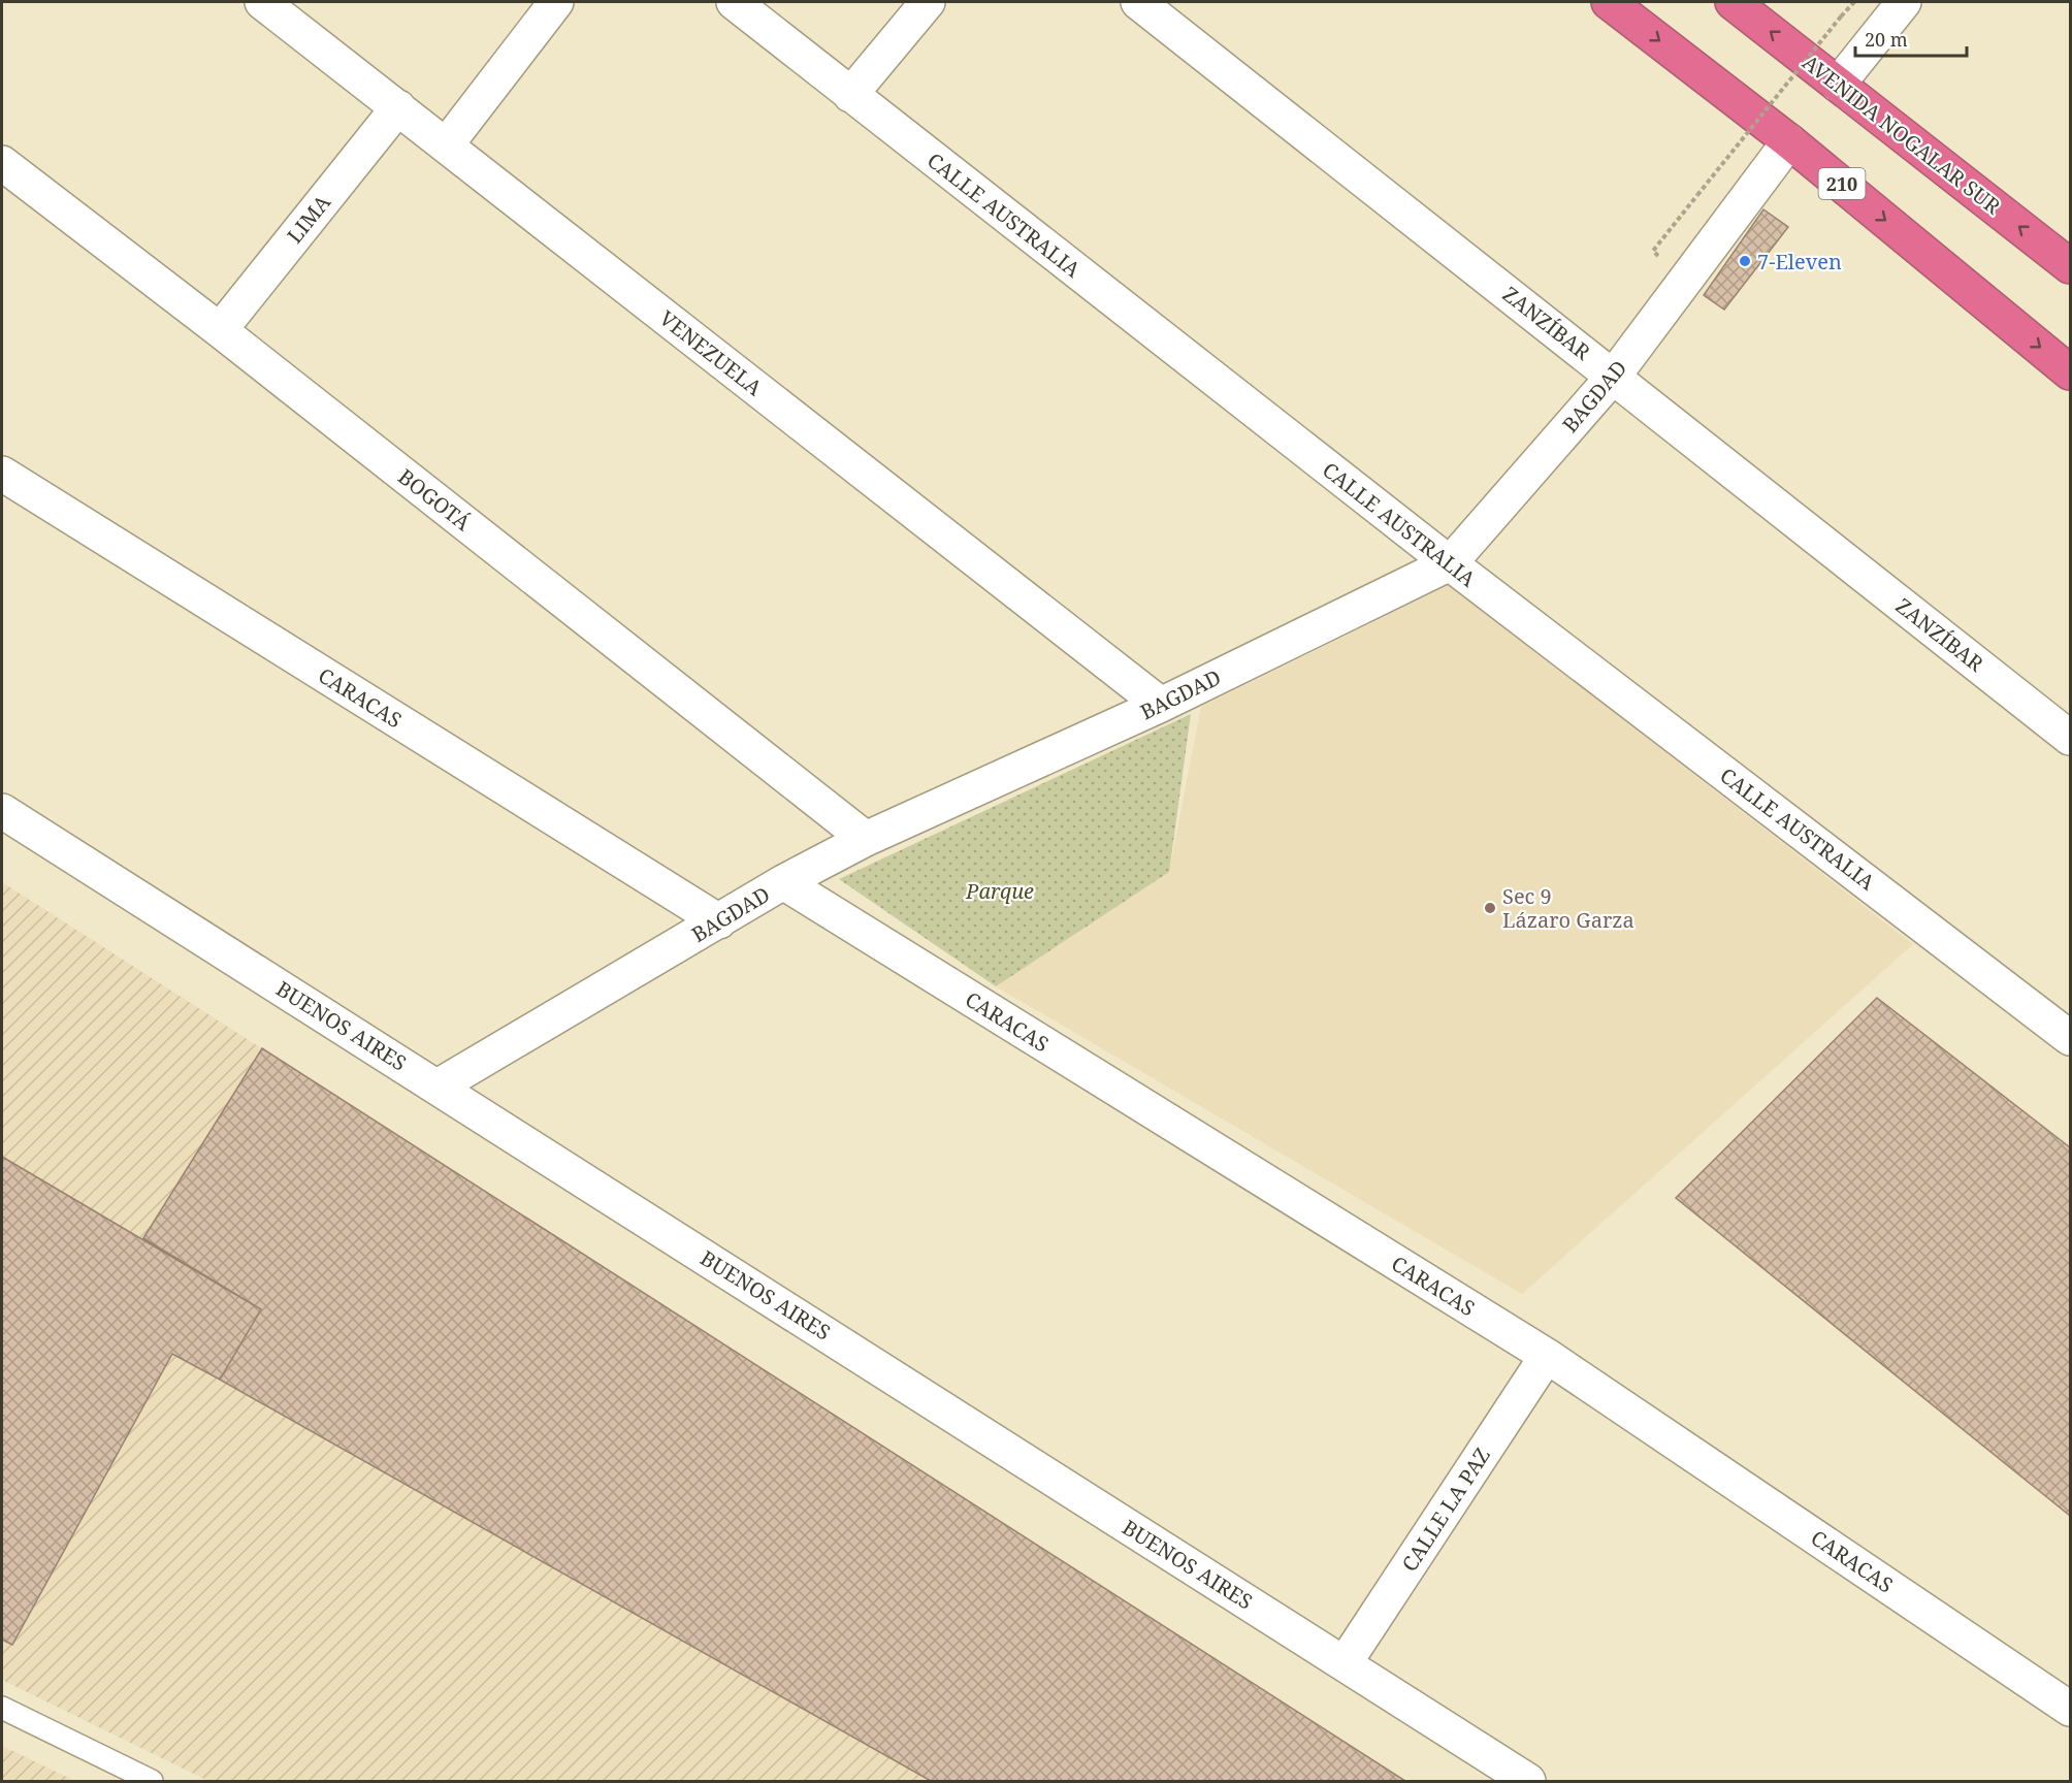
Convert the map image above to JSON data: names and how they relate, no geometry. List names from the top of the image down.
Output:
{
  "streets": {
    "highway": ["AVENIDA NOGALAR SUR", "210"],
    "street": [
      "CALLE AUSTRALIA",
      "LIMA",
      "ZANZÍBAR",
      "VENEZUELA",
      "BAGDAD",
      "BOGOTÁ",
      "CARACAS",
      "BUENOS AIRES",
      "CALLE LA PAZ"
    ]
  },
  "crossings": [
    ["210", "BAGDAD"],
    ["CALLE AUSTRALIA", "BAGDAD"],
    ["LIMA", "VENEZUELA"],
    ["LIMA", "BOGOTÁ"],
    ["ZANZÍBAR", "BAGDAD"],
    ["VENEZUELA", "BAGDAD"],
    ["BAGDAD", "BOGOTÁ"],
    ["BAGDAD", "CARACAS"],
    ["BAGDAD", "BUENOS AIRES"],
    ["CARACAS", "CALLE LA PAZ"],
    ["BUENOS AIRES", "CALLE LA PAZ"]
  ],
  "parks": ["Parque"],
  "places": ["7-Eleven", "Sec 9 Lázaro Garza"],
  "scale_bar": "20 m"
}
